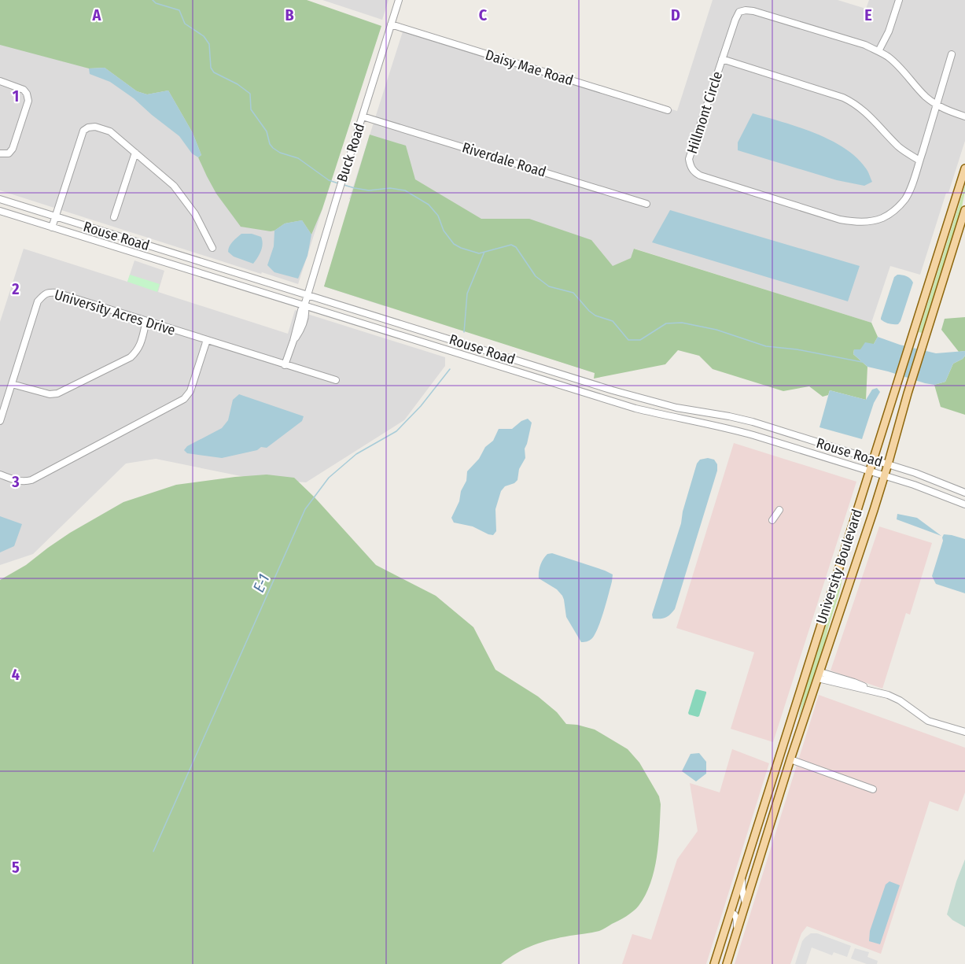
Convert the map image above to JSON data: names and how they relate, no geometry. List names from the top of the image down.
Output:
{
  "streets": {
    "main road": ["University Boulevard"],
    "street": [
      "Daisy Mae Road",
      "Hillmont Circle",
      "Buck Road",
      "Riverdale Road",
      "Rouse Road",
      "University Acres Drive"
    ]
  },
  "crossings": [
    ["Daisy Mae Road", "Buck Road"],
    ["Buck Road", "Riverdale Road"],
    ["Buck Road", "Rouse Road"],
    ["Buck Road", "University Acres Drive"],
    ["Rouse Road", "University Boulevard"]
  ],
  "water": ["E-1"],
  "grid": {
    "columns": [
      "A",
      "B",
      "C",
      "D",
      "E"
    ],
    "rows": [
      "1",
      "2",
      "3",
      "4",
      "5"
    ]
  }
}
